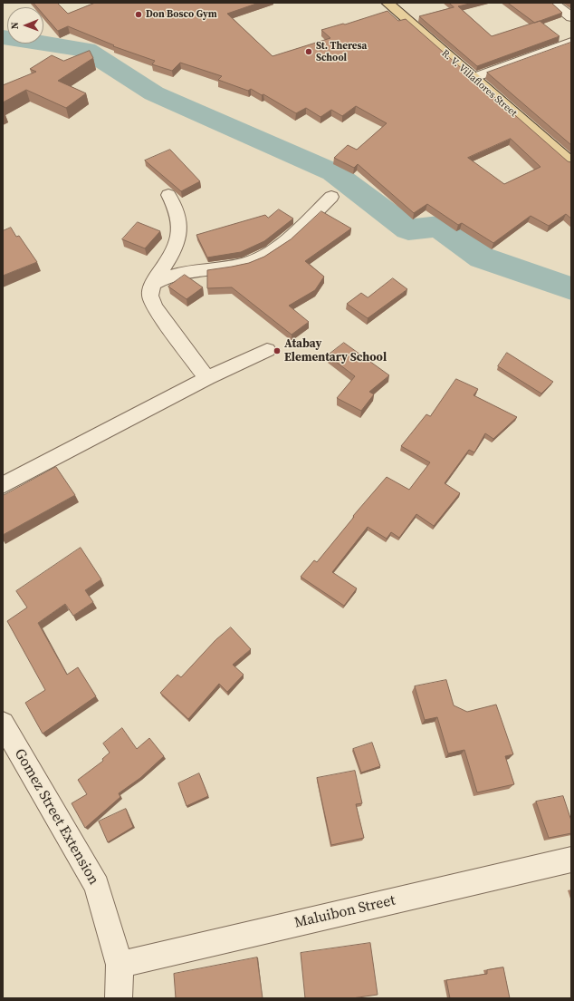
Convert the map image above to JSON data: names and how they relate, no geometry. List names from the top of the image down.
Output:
{
  "streets": {
    "main road": ["R. V. Villaflores Street"],
    "street": ["Gomez Street Extension", "Maluibon Street"]
  },
  "crossings": [
    ["Gomez Street Extension", "Maluibon Street"]
  ],
  "places": ["Don Bosco Gym", "St. Theresa School", "Atabay Elementary School"],
  "north": "left"
}
